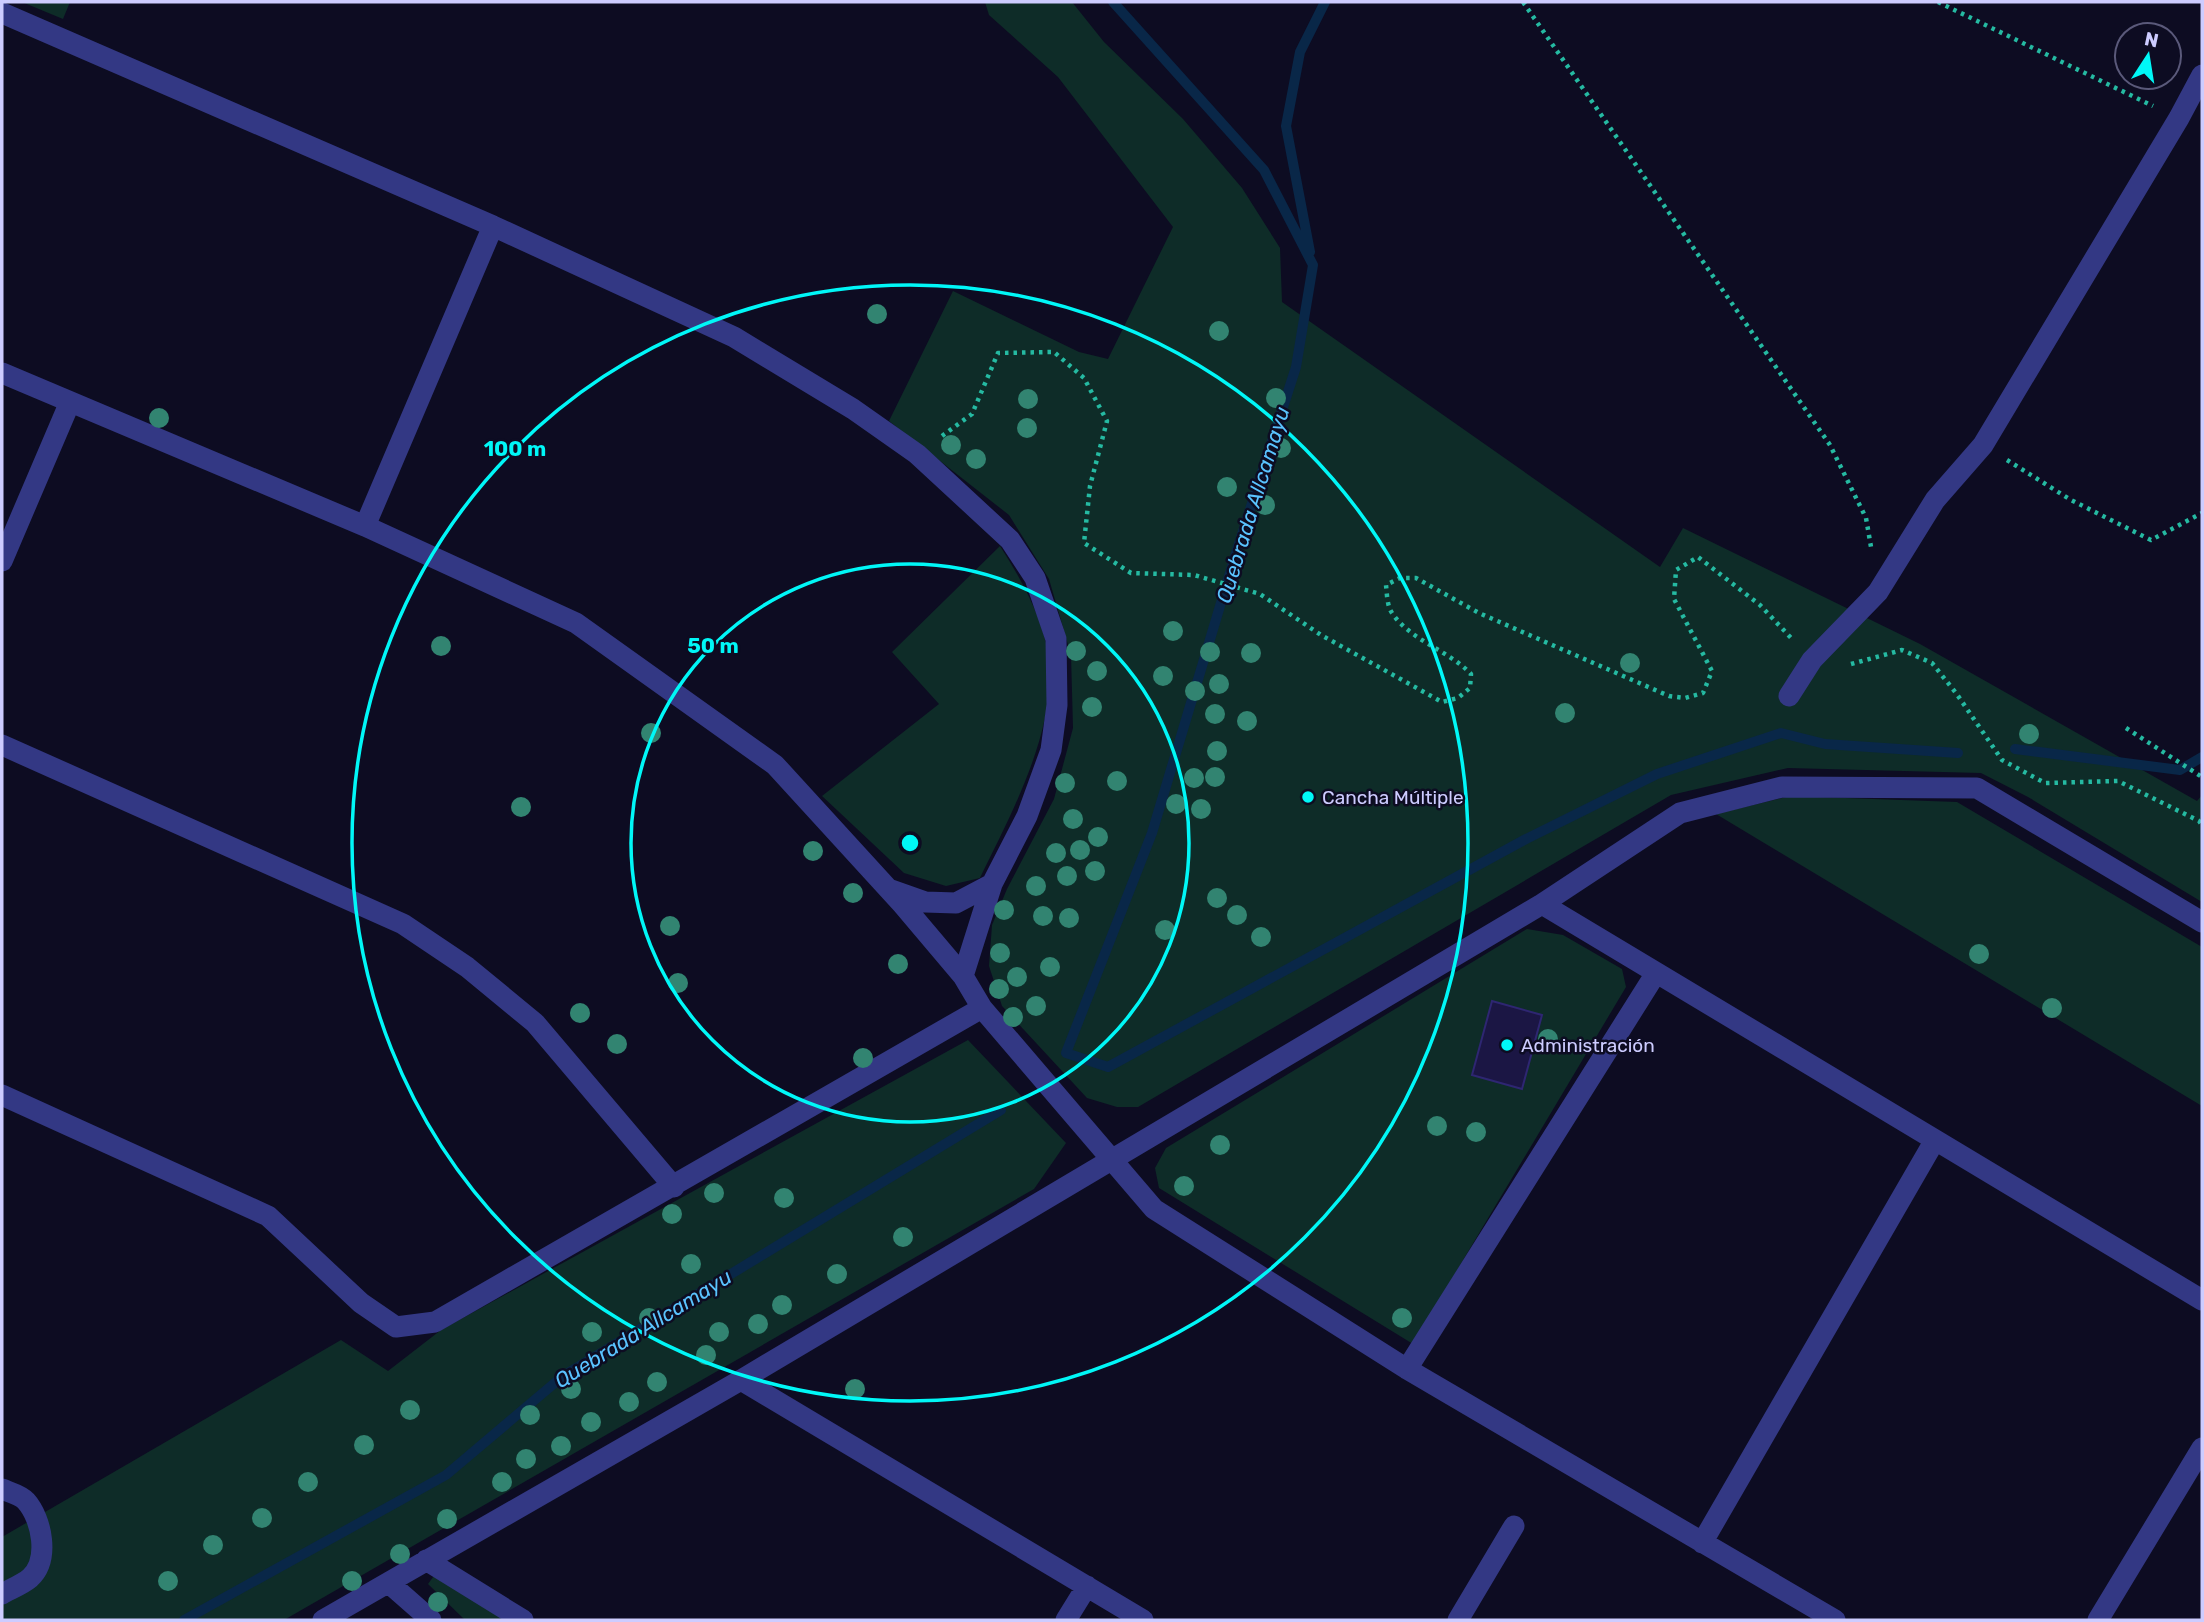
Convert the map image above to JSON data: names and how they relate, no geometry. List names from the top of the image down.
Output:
{
  "water": ["Quebrada Allcamayu"],
  "places": ["Cancha Múltiple", "Administración"],
  "north": "top",
  "rings": ["100 m", "50 m"]
}
